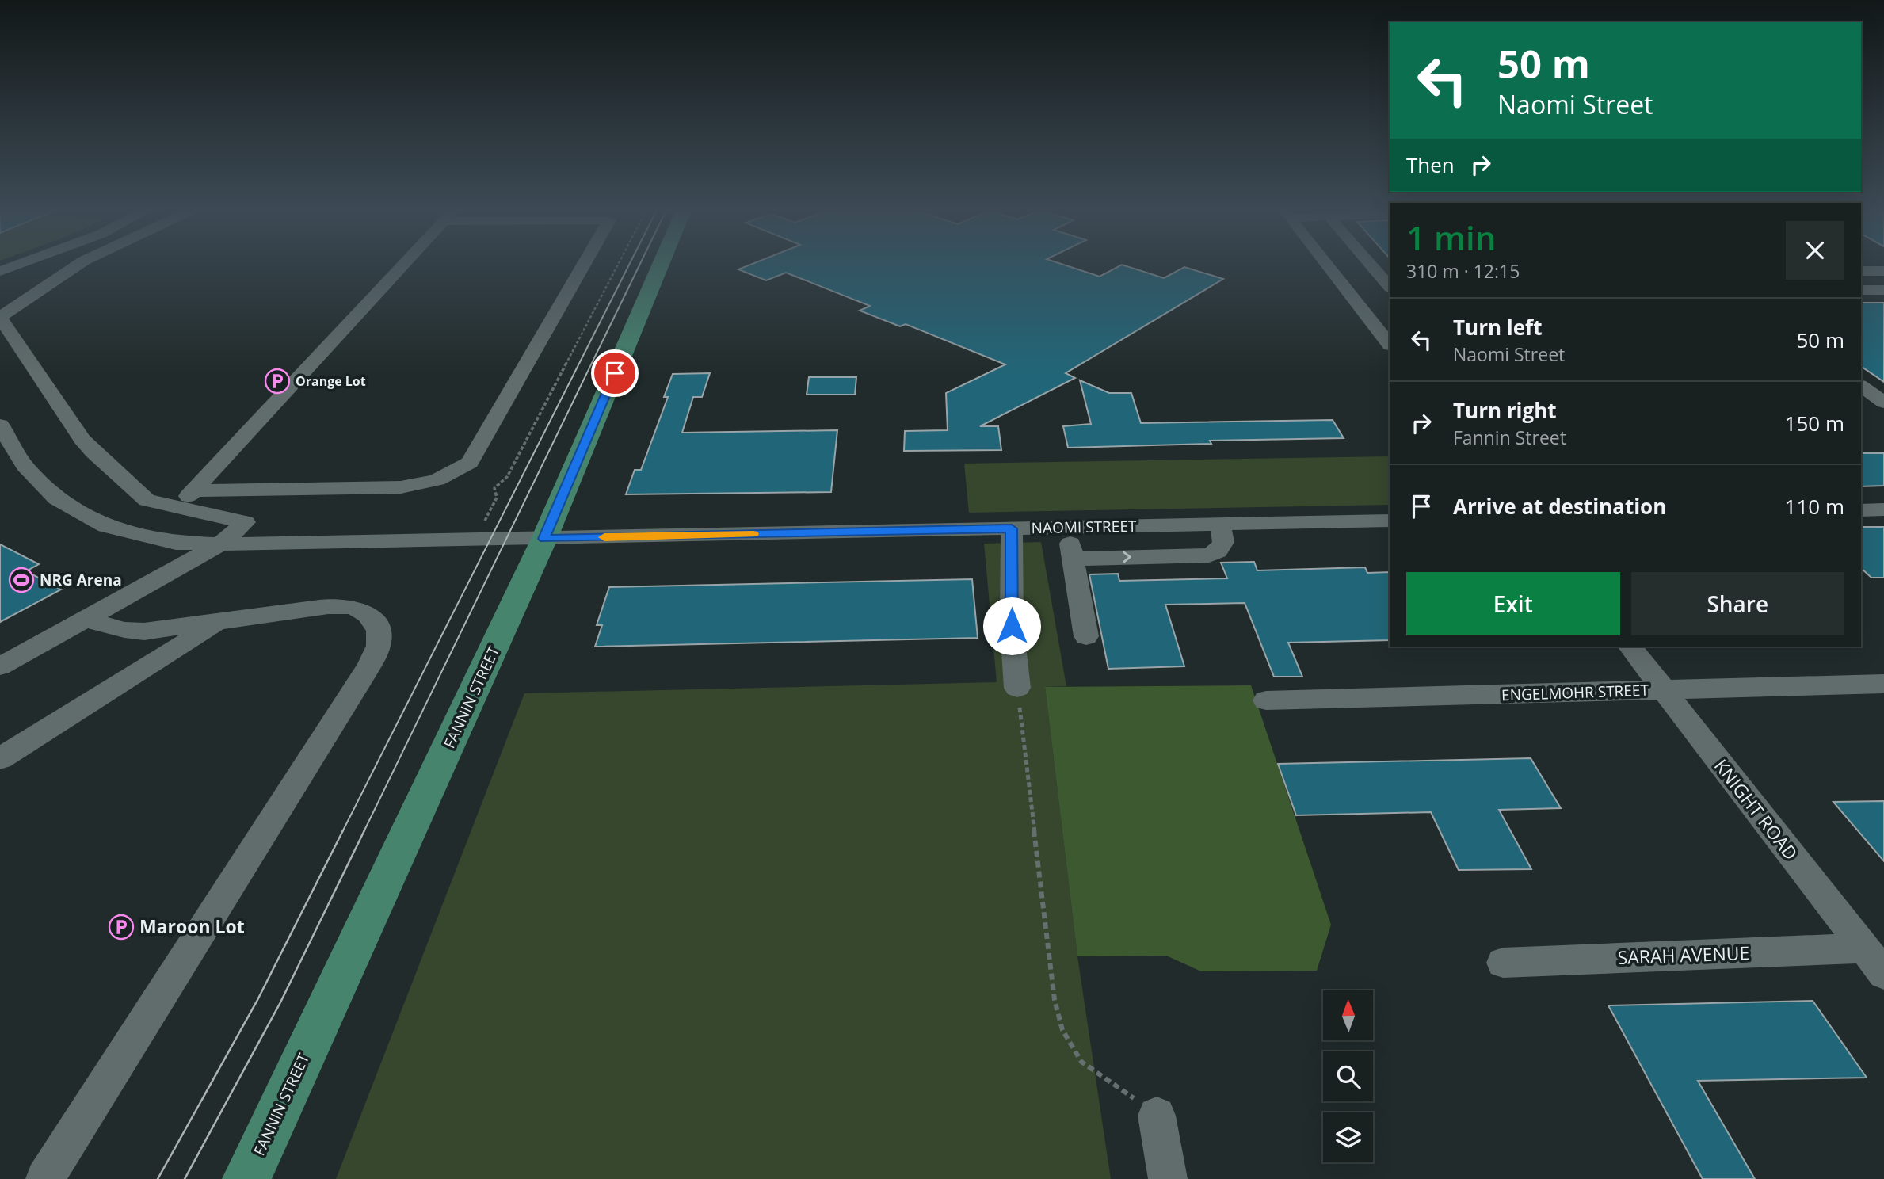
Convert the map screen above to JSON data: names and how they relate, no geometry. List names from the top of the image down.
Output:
{
  "streets": {
    "main road": ["FANNIN STREET"],
    "street": [
      "NAOMI STREET",
      "ENGELMOHR STREET",
      "KNIGHT ROAD",
      "SARAH AVENUE"
    ]
  },
  "crossings": [
    ["NAOMI STREET", "FANNIN STREET"],
    ["ENGELMOHR STREET", "KNIGHT ROAD"],
    ["KNIGHT ROAD", "SARAH AVENUE"]
  ],
  "places": {
    "parking": ["Orange Lot", "Maroon Lot"],
    "sports": ["NRG Arena"]
  },
  "north": "top",
  "page": {
    "turn": ["50 m", "Naomi Street"],
    "then": "Then",
    "heading": ["1 min", "310 m · 12:15"],
    "list": [
      {
        "name": "Turn left",
        "note": "Naomi Street",
        "value": "50 m"
      },
      {
        "name": "Turn right",
        "note": "Fannin Street",
        "value": "150 m"
      },
      {
        "name": "Arrive at destination",
        "value": "110 m"
      }
    ],
    "buttons": ["Exit", "Share"]
  }
}
